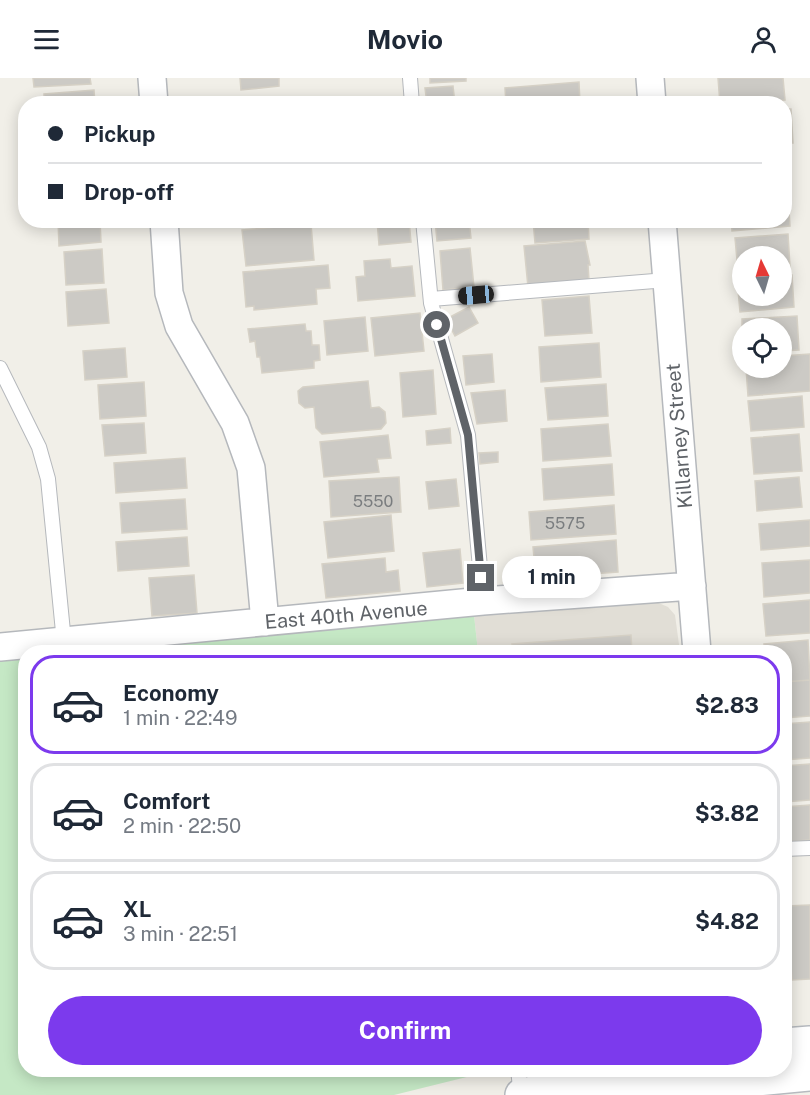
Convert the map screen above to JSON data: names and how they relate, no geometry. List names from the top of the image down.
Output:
{
  "streets": {
    "street": ["Killarney Street", "East 40th Avenue"]
  },
  "crossings": [
    ["Killarney Street", "East 40th Avenue"]
  ],
  "house_numbers": ["5550", "5575"],
  "north": "top",
  "page": {
    "header": "Movio",
    "banner": ["Pickup", "Drop-off"],
    "bubble": "1 min",
    "list": [
      {
        "name": "Economy",
        "note": "1 min · 22:49",
        "value": "$2.83"
      },
      {
        "name": "Comfort",
        "note": "2 min · 22:50",
        "value": "$3.82"
      },
      {
        "name": "XL",
        "note": "3 min · 22:51",
        "value": "$4.82"
      }
    ],
    "buttons": "Confirm"
  }
}
